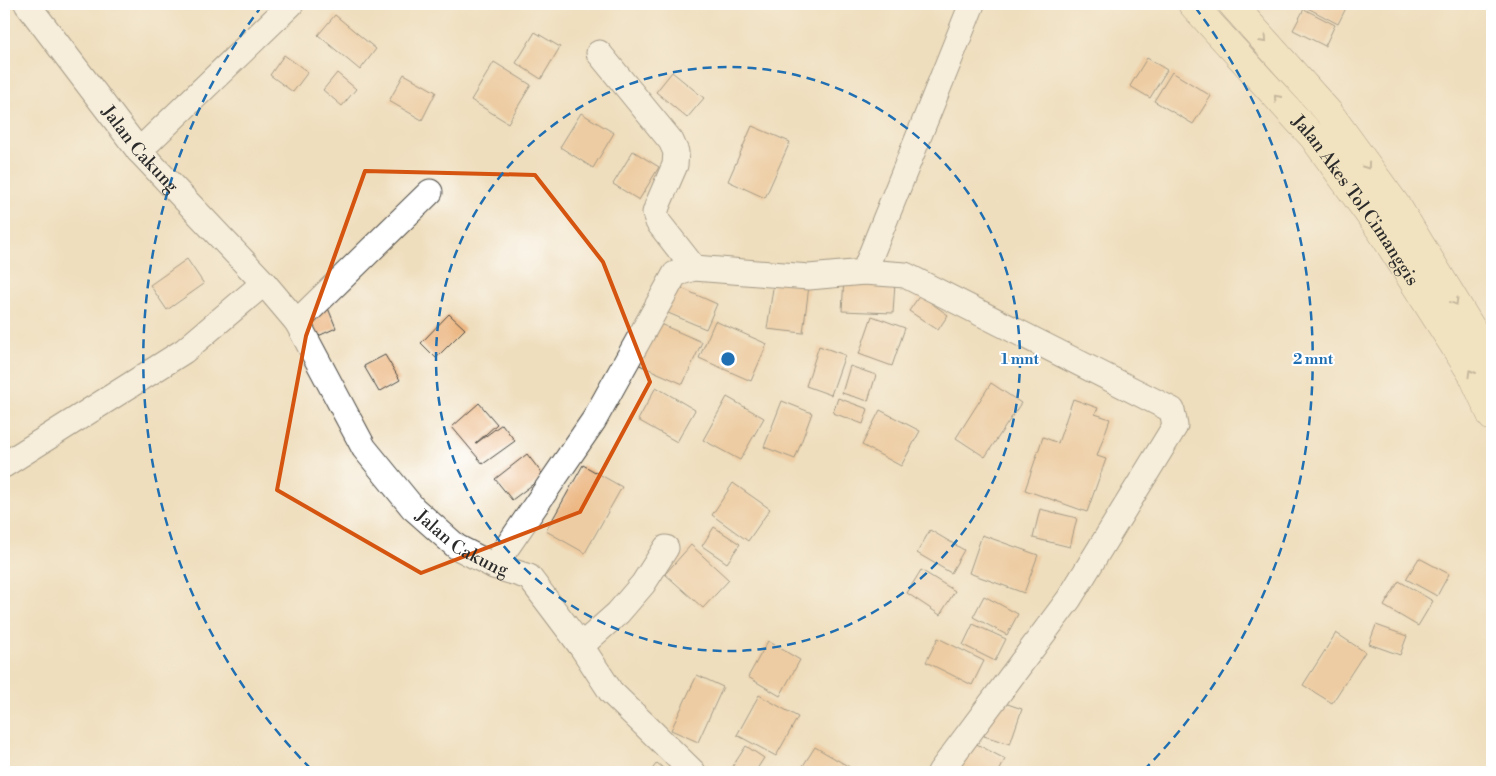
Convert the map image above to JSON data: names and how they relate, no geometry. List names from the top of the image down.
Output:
{
  "streets": {
    "main road": ["Jalan Akes Tol Cimanggis"],
    "street": ["Jalan Cakung"]
  },
  "rings": ["1 mnt", "2 mnt"]
}
